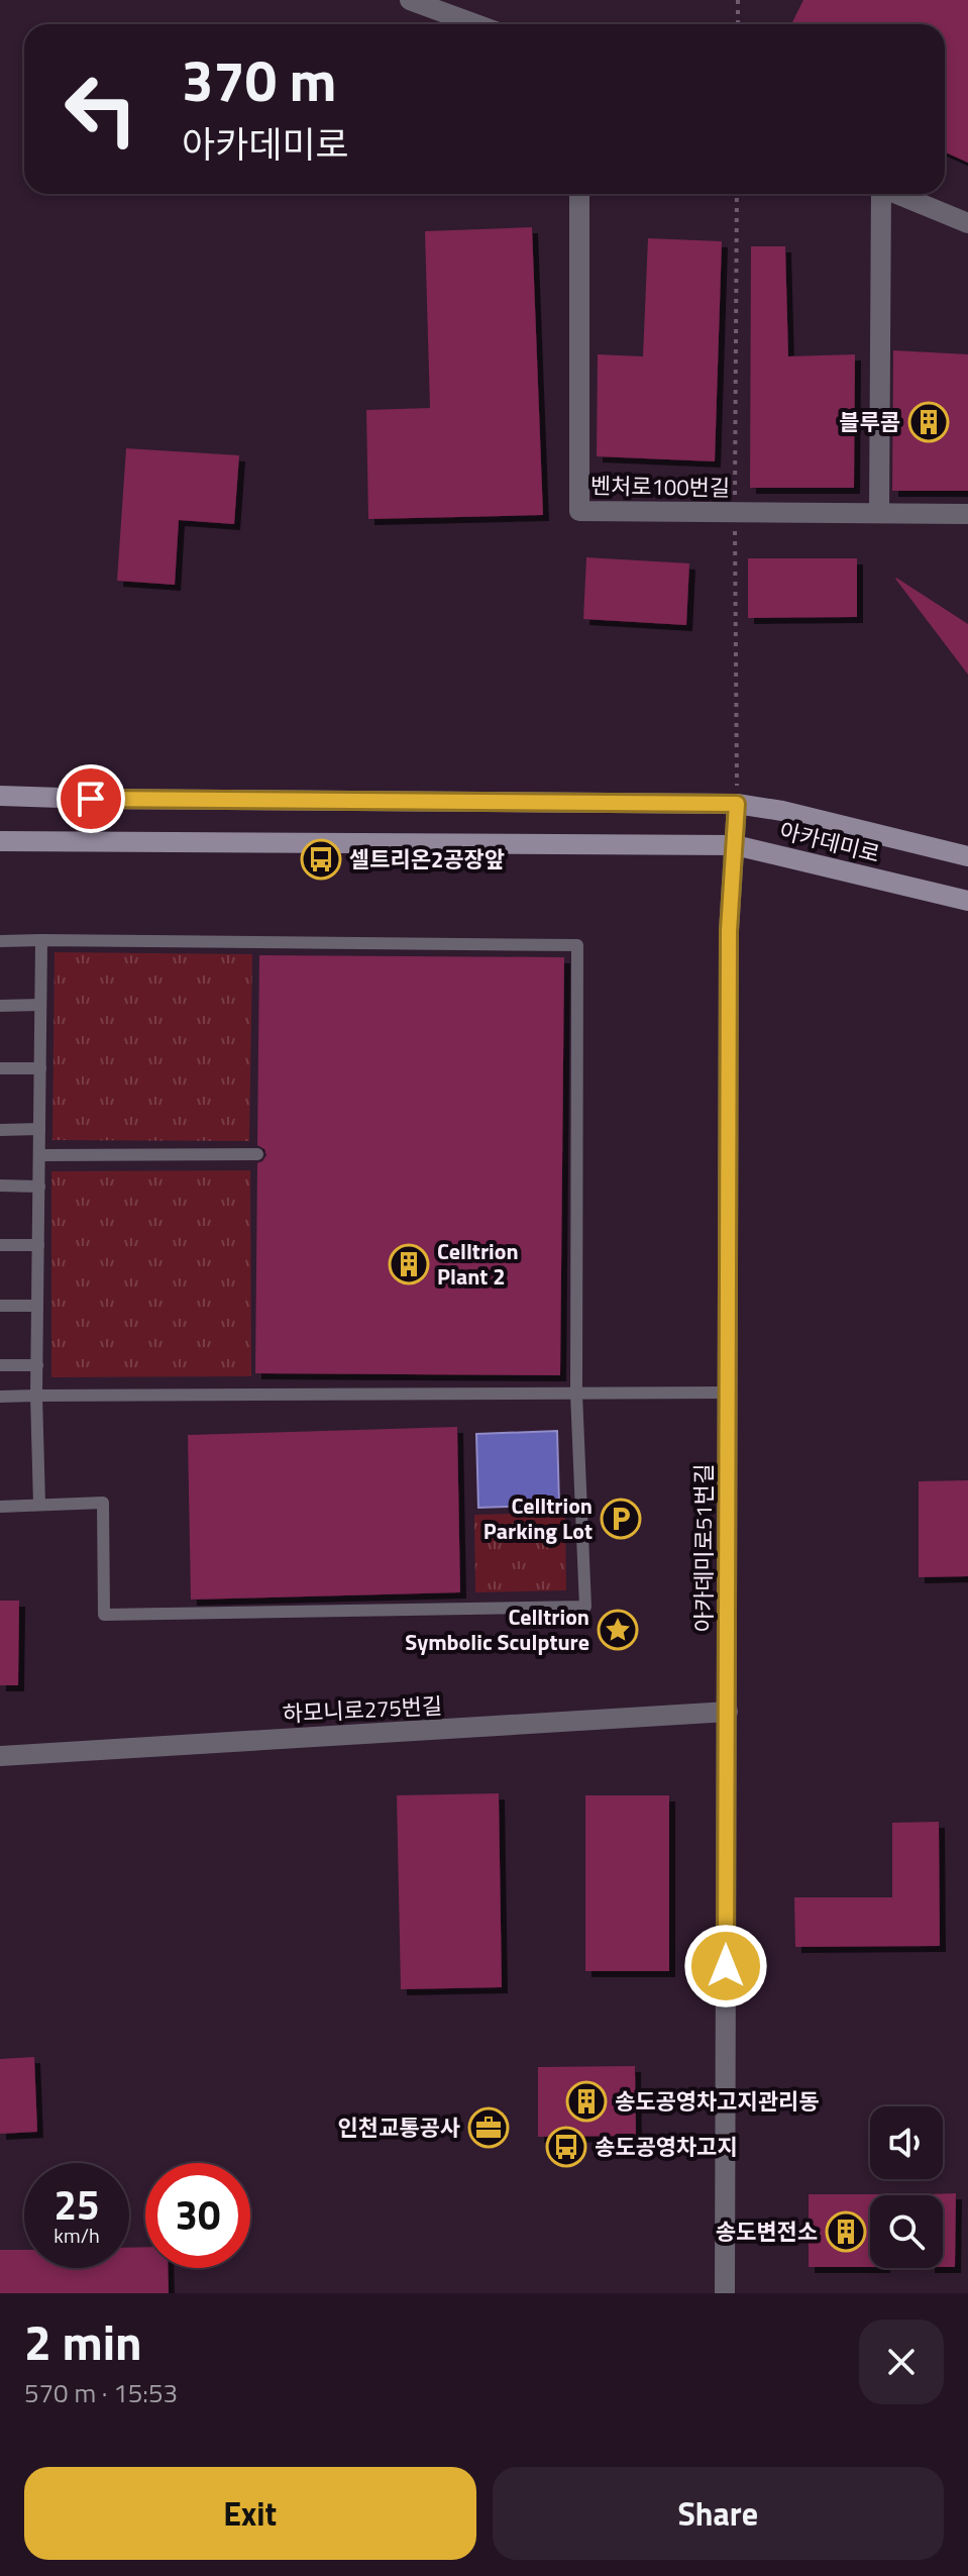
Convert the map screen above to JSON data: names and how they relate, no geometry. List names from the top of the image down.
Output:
{
  "streets": {
    "main road": ["아카데미로"],
    "street": ["벤처로100번길", "아카데미로51번길", "하모니로275번길"]
  },
  "crossings": [
    ["아카데미로", "아카데미로51번길"],
    ["아카데미로51번길", "하모니로275번길"]
  ],
  "places": {
    "building": [
      "블루콤",
      "Celltrion Plant 2",
      "송도공영차고지관리동",
      "송도변전소"
    ],
    "bus stop": ["셀트리온2공장앞", "송도공영차고지"],
    "parking": ["Celltrion Parking Lot"],
    "place": ["Celltrion Symbolic Sculpture"],
    "office": ["인천교통공사"]
  },
  "page": {
    "turn": ["370 m", "아카데미로"],
    "speed": "25 km/h",
    "limit": "30",
    "heading": ["2 min", "570 m · 15:53"],
    "buttons": ["Exit", "Share"]
  }
}
